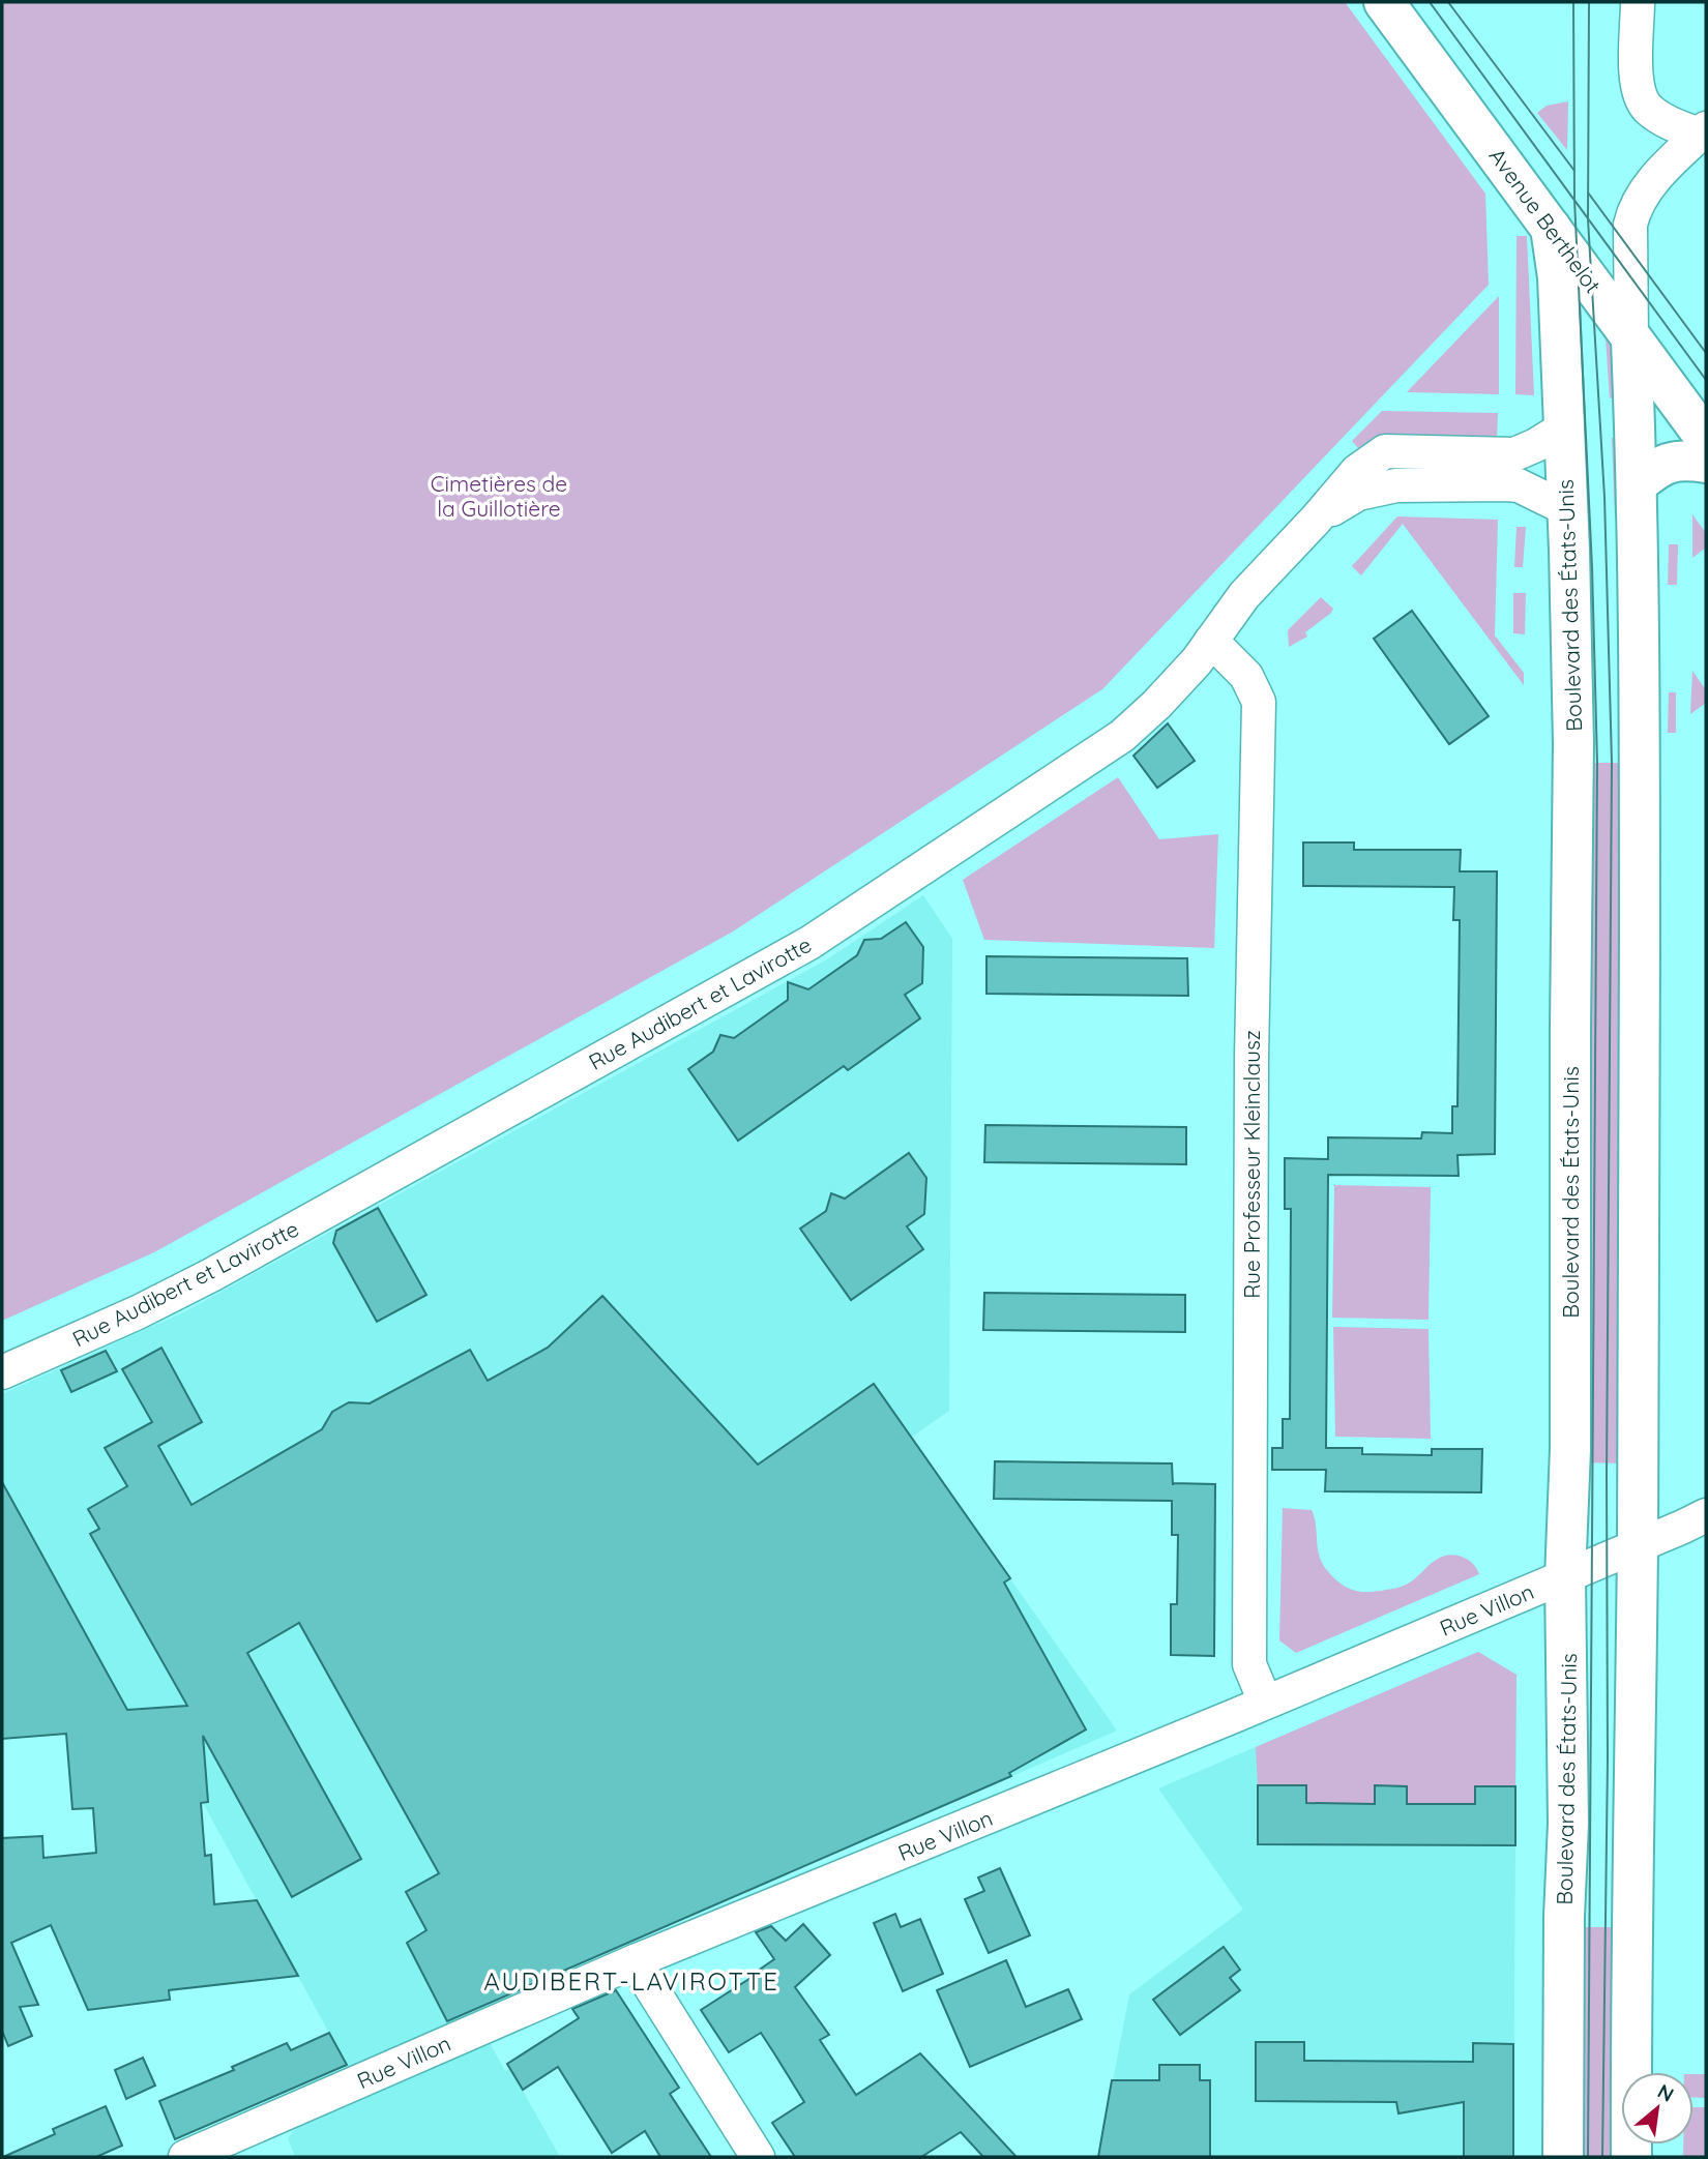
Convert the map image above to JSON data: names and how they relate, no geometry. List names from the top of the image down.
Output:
{
  "streets": {
    "main road": ["Avenue Berthelot", "Boulevard des États-Unis"],
    "street": ["Rue Audibert et Lavirotte", "Rue Professeur Kleinclausz", "Rue Villon"]
  },
  "crossings": [
    ["Avenue Berthelot", "Boulevard des États-Unis"],
    ["Boulevard des États-Unis", "Rue Audibert et Lavirotte"],
    ["Boulevard des États-Unis", "Rue Villon"],
    ["Rue Audibert et Lavirotte", "Rue Professeur Kleinclausz"],
    ["Rue Professeur Kleinclausz", "Rue Villon"]
  ],
  "districts": ["AUDIBERT-LAVIROTTE"],
  "parks": ["Cimetières de la Guillotière"],
  "north": "top right"
}
